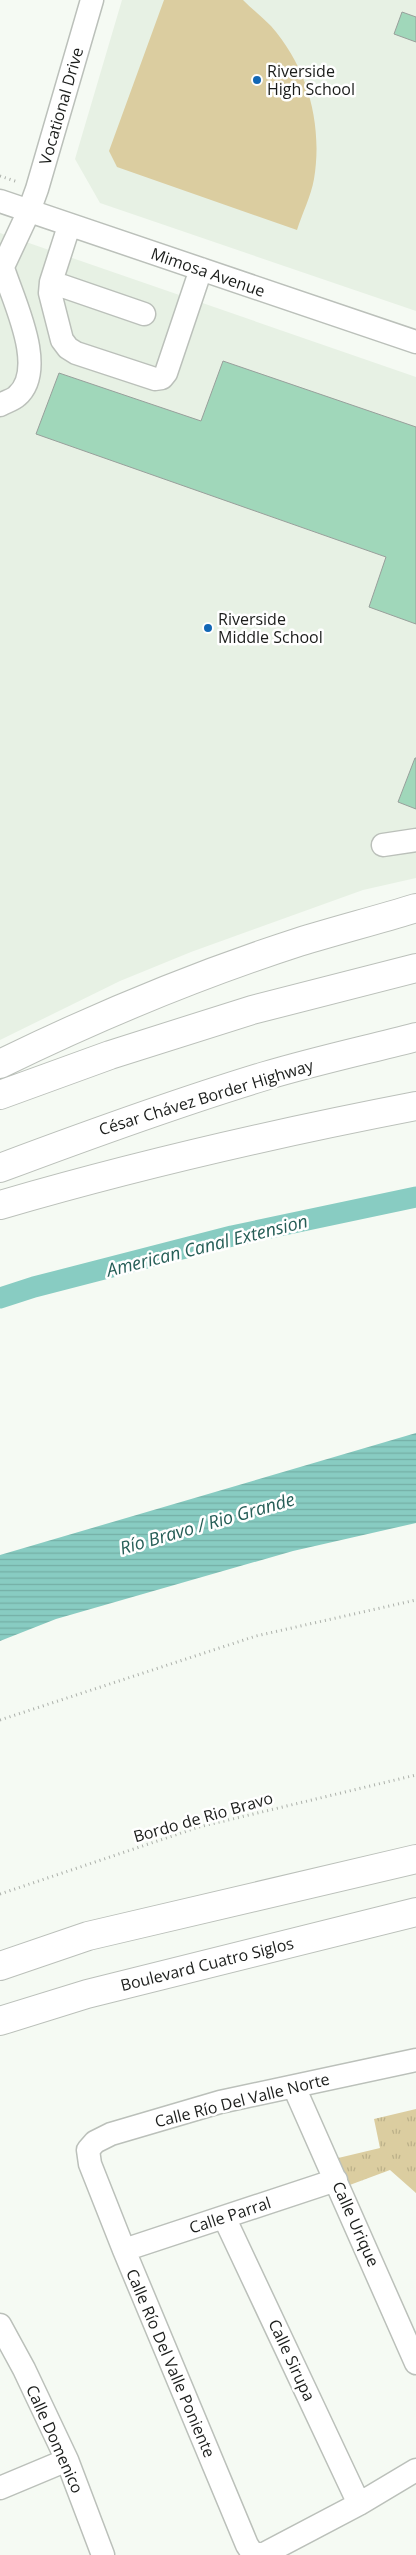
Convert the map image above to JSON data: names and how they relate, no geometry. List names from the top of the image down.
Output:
{
  "streets": {
    "highway": ["César Chávez Border Highway", "Boulevard Cuatro Siglos"],
    "street": [
      "Vocational Drive",
      "Mimosa Avenue",
      "Calle Río Del Valle Norte",
      "Calle Parral",
      "Calle Urique",
      "Calle Sirupa",
      "Calle Río Del Valle Poniente",
      "Calle Domenico"
    ],
    "path": ["Bordo de Rio Bravo"]
  },
  "crossings": [
    ["Vocational Drive", "Mimosa Avenue"],
    ["Calle Río Del Valle Norte", "Calle Urique"],
    ["Calle Río Del Valle Norte", "Calle Río Del Valle Poniente"],
    ["Calle Parral", "Calle Urique"],
    ["Calle Parral", "Calle Sirupa"],
    ["Calle Parral", "Calle Río Del Valle Poniente"]
  ],
  "water": ["American Canal Extension", "Río Bravo / Rio Grande"],
  "places": ["Riverside High School", "Riverside Middle School"]
}
